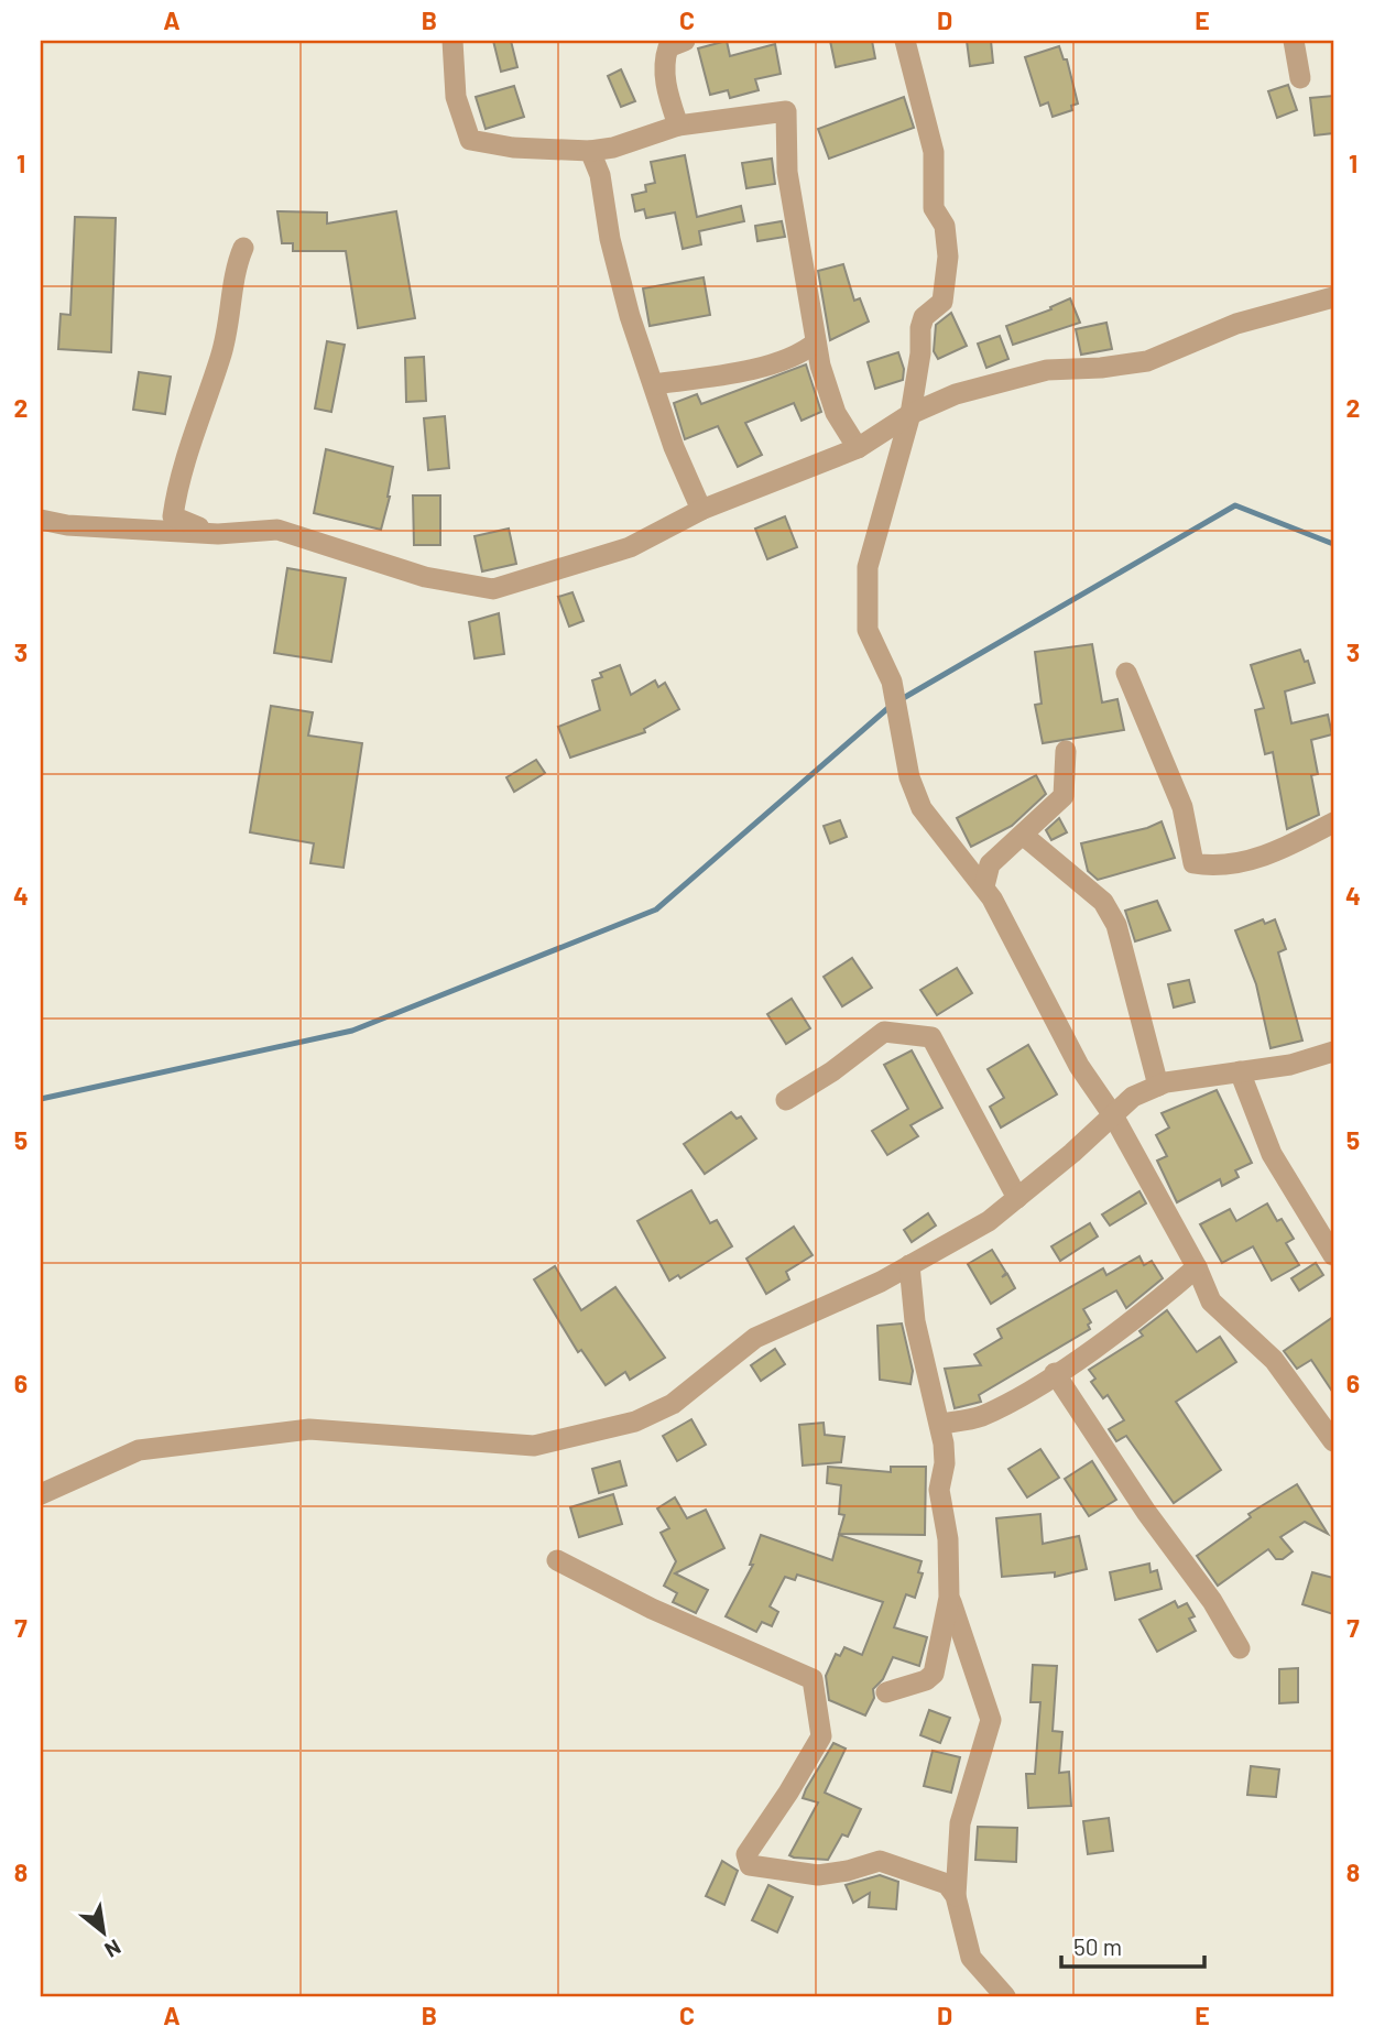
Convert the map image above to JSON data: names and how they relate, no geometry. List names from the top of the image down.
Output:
{
  "scale_bar": "50 m",
  "north": "bottom right",
  "grid": {
    "columns": [
      "A",
      "B",
      "C",
      "D",
      "E"
    ],
    "rows": [
      "1",
      "2",
      "3",
      "4",
      "5",
      "6",
      "7",
      "8"
    ]
  }
}
